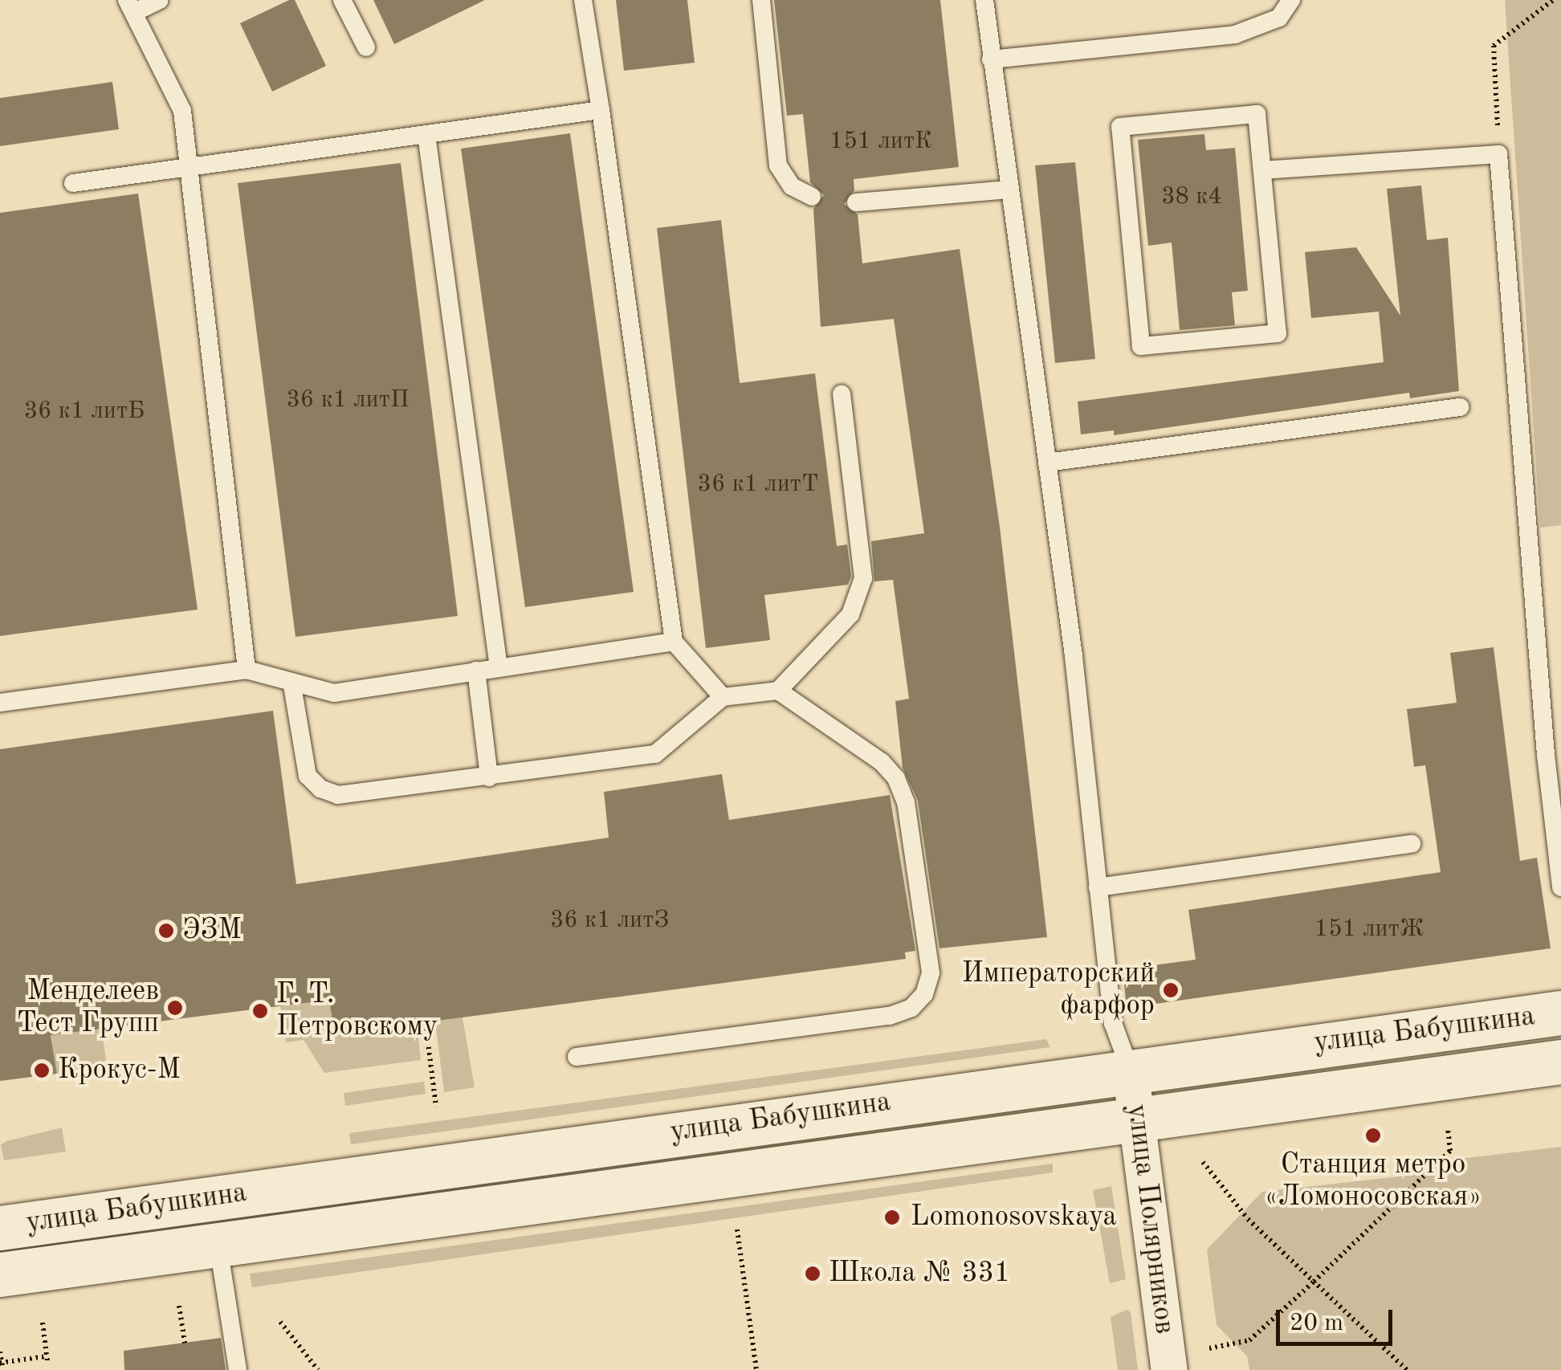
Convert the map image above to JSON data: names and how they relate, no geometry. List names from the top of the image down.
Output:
{
  "streets": {
    "street": ["улица Бабушкина", "улица Полярников"]
  },
  "crossings": [
    ["улица Бабушкина", "улица Полярников"]
  ],
  "places": [
    "ЭЗМ",
    "Императорский фарфор",
    "Менделеев Тест Групп",
    "Г. Т. Петровскому",
    "Крокус-М",
    "Станция метро «Ломоносовская»",
    "Lomonosovskaya",
    "Школа № 331"
  ],
  "house_numbers": [
    "151 литК",
    "38 к4",
    "36 к1 литП",
    "36 к1 литБ",
    "36 к1 литТ",
    "36 к1 литЗ",
    "151 литЖ"
  ],
  "scale_bar": "20 m"
}
